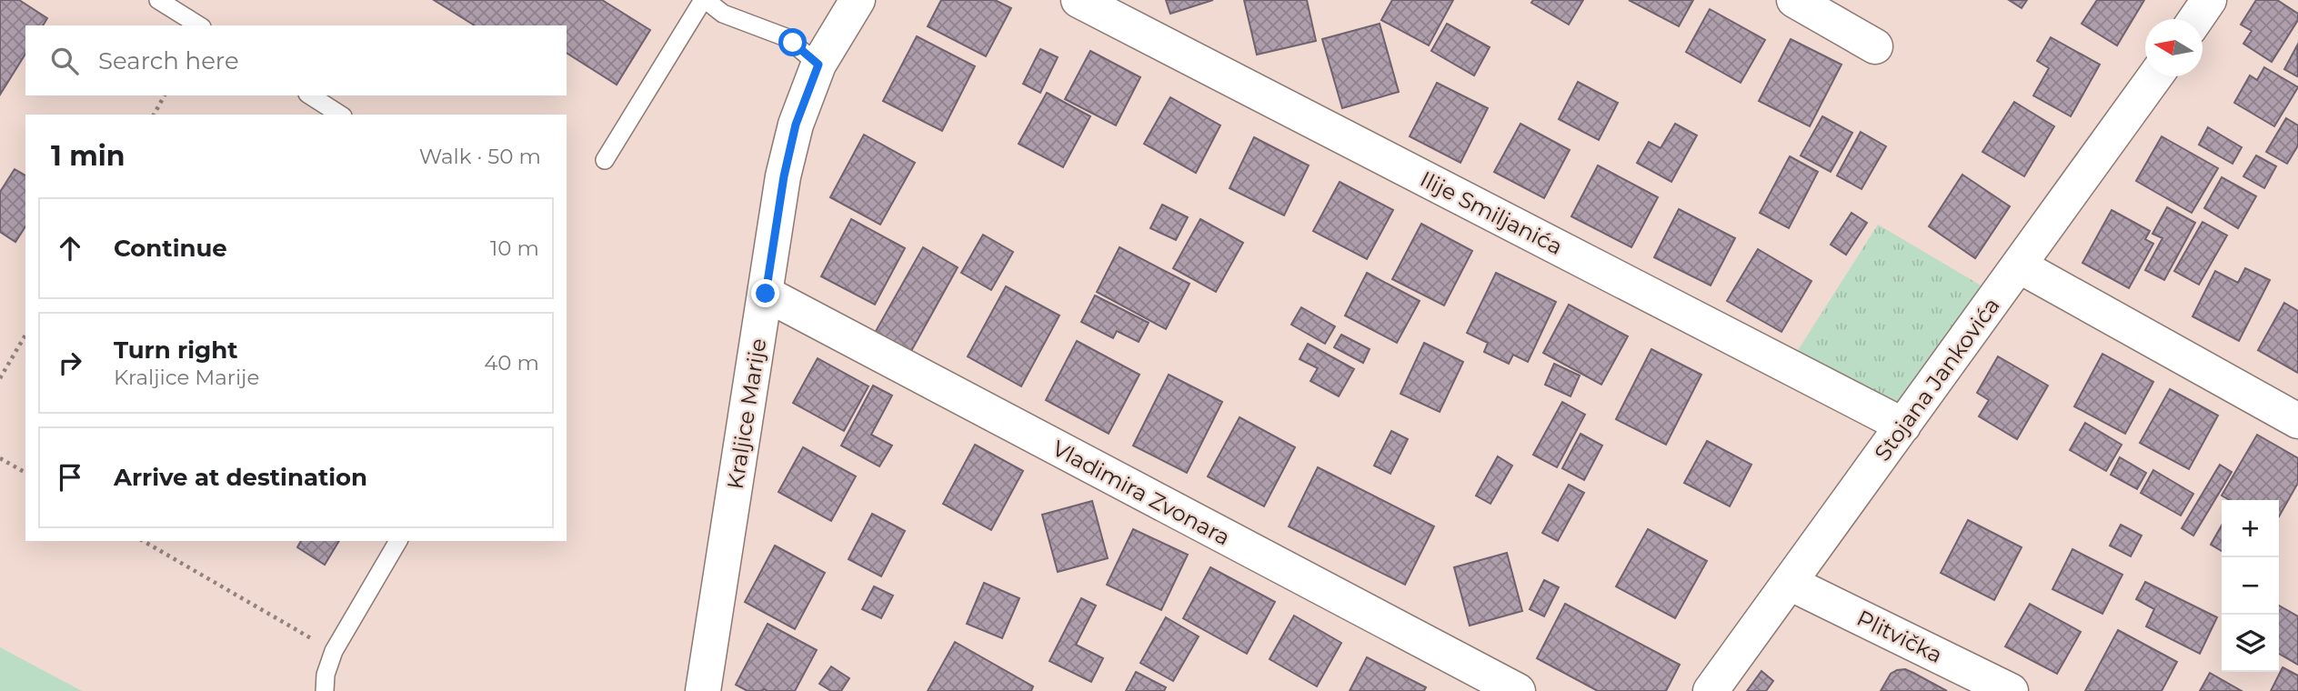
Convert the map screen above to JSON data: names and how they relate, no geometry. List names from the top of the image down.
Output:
{
  "streets": {
    "street": [
      "Ilije Smiljanića",
      "Stojana Jankovića",
      "Kraljice Marije",
      "Vladimira Zvonara",
      "Plitvička"
    ]
  },
  "crossings": [
    ["Ilije Smiljanića", "Stojana Jankovića"],
    ["Stojana Jankovića", "Plitvička"],
    ["Kraljice Marije", "Vladimira Zvonara"]
  ],
  "north": "left",
  "page": {
    "search": "Search here",
    "heading": ["1 min", "Walk · 50 m"],
    "list": [
      ["Continue", "10 m"],
      ["Turn right", "Kraljice Marije", "40 m"],
      "Arrive at destination"
    ],
    "map_buttons": ["+", "−"]
  }
}
